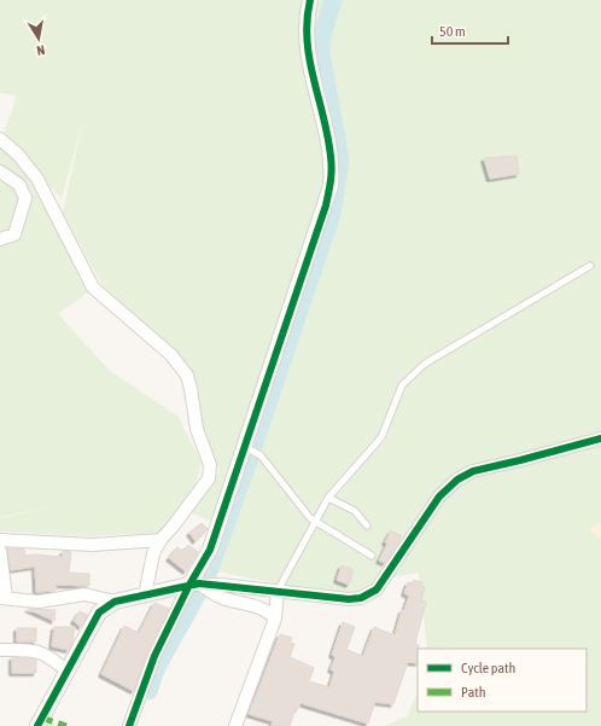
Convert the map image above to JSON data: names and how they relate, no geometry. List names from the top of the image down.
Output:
{
  "legend": ["Cycle path", "Path"],
  "scale_bar": "50 m",
  "north": "bottom"
}
